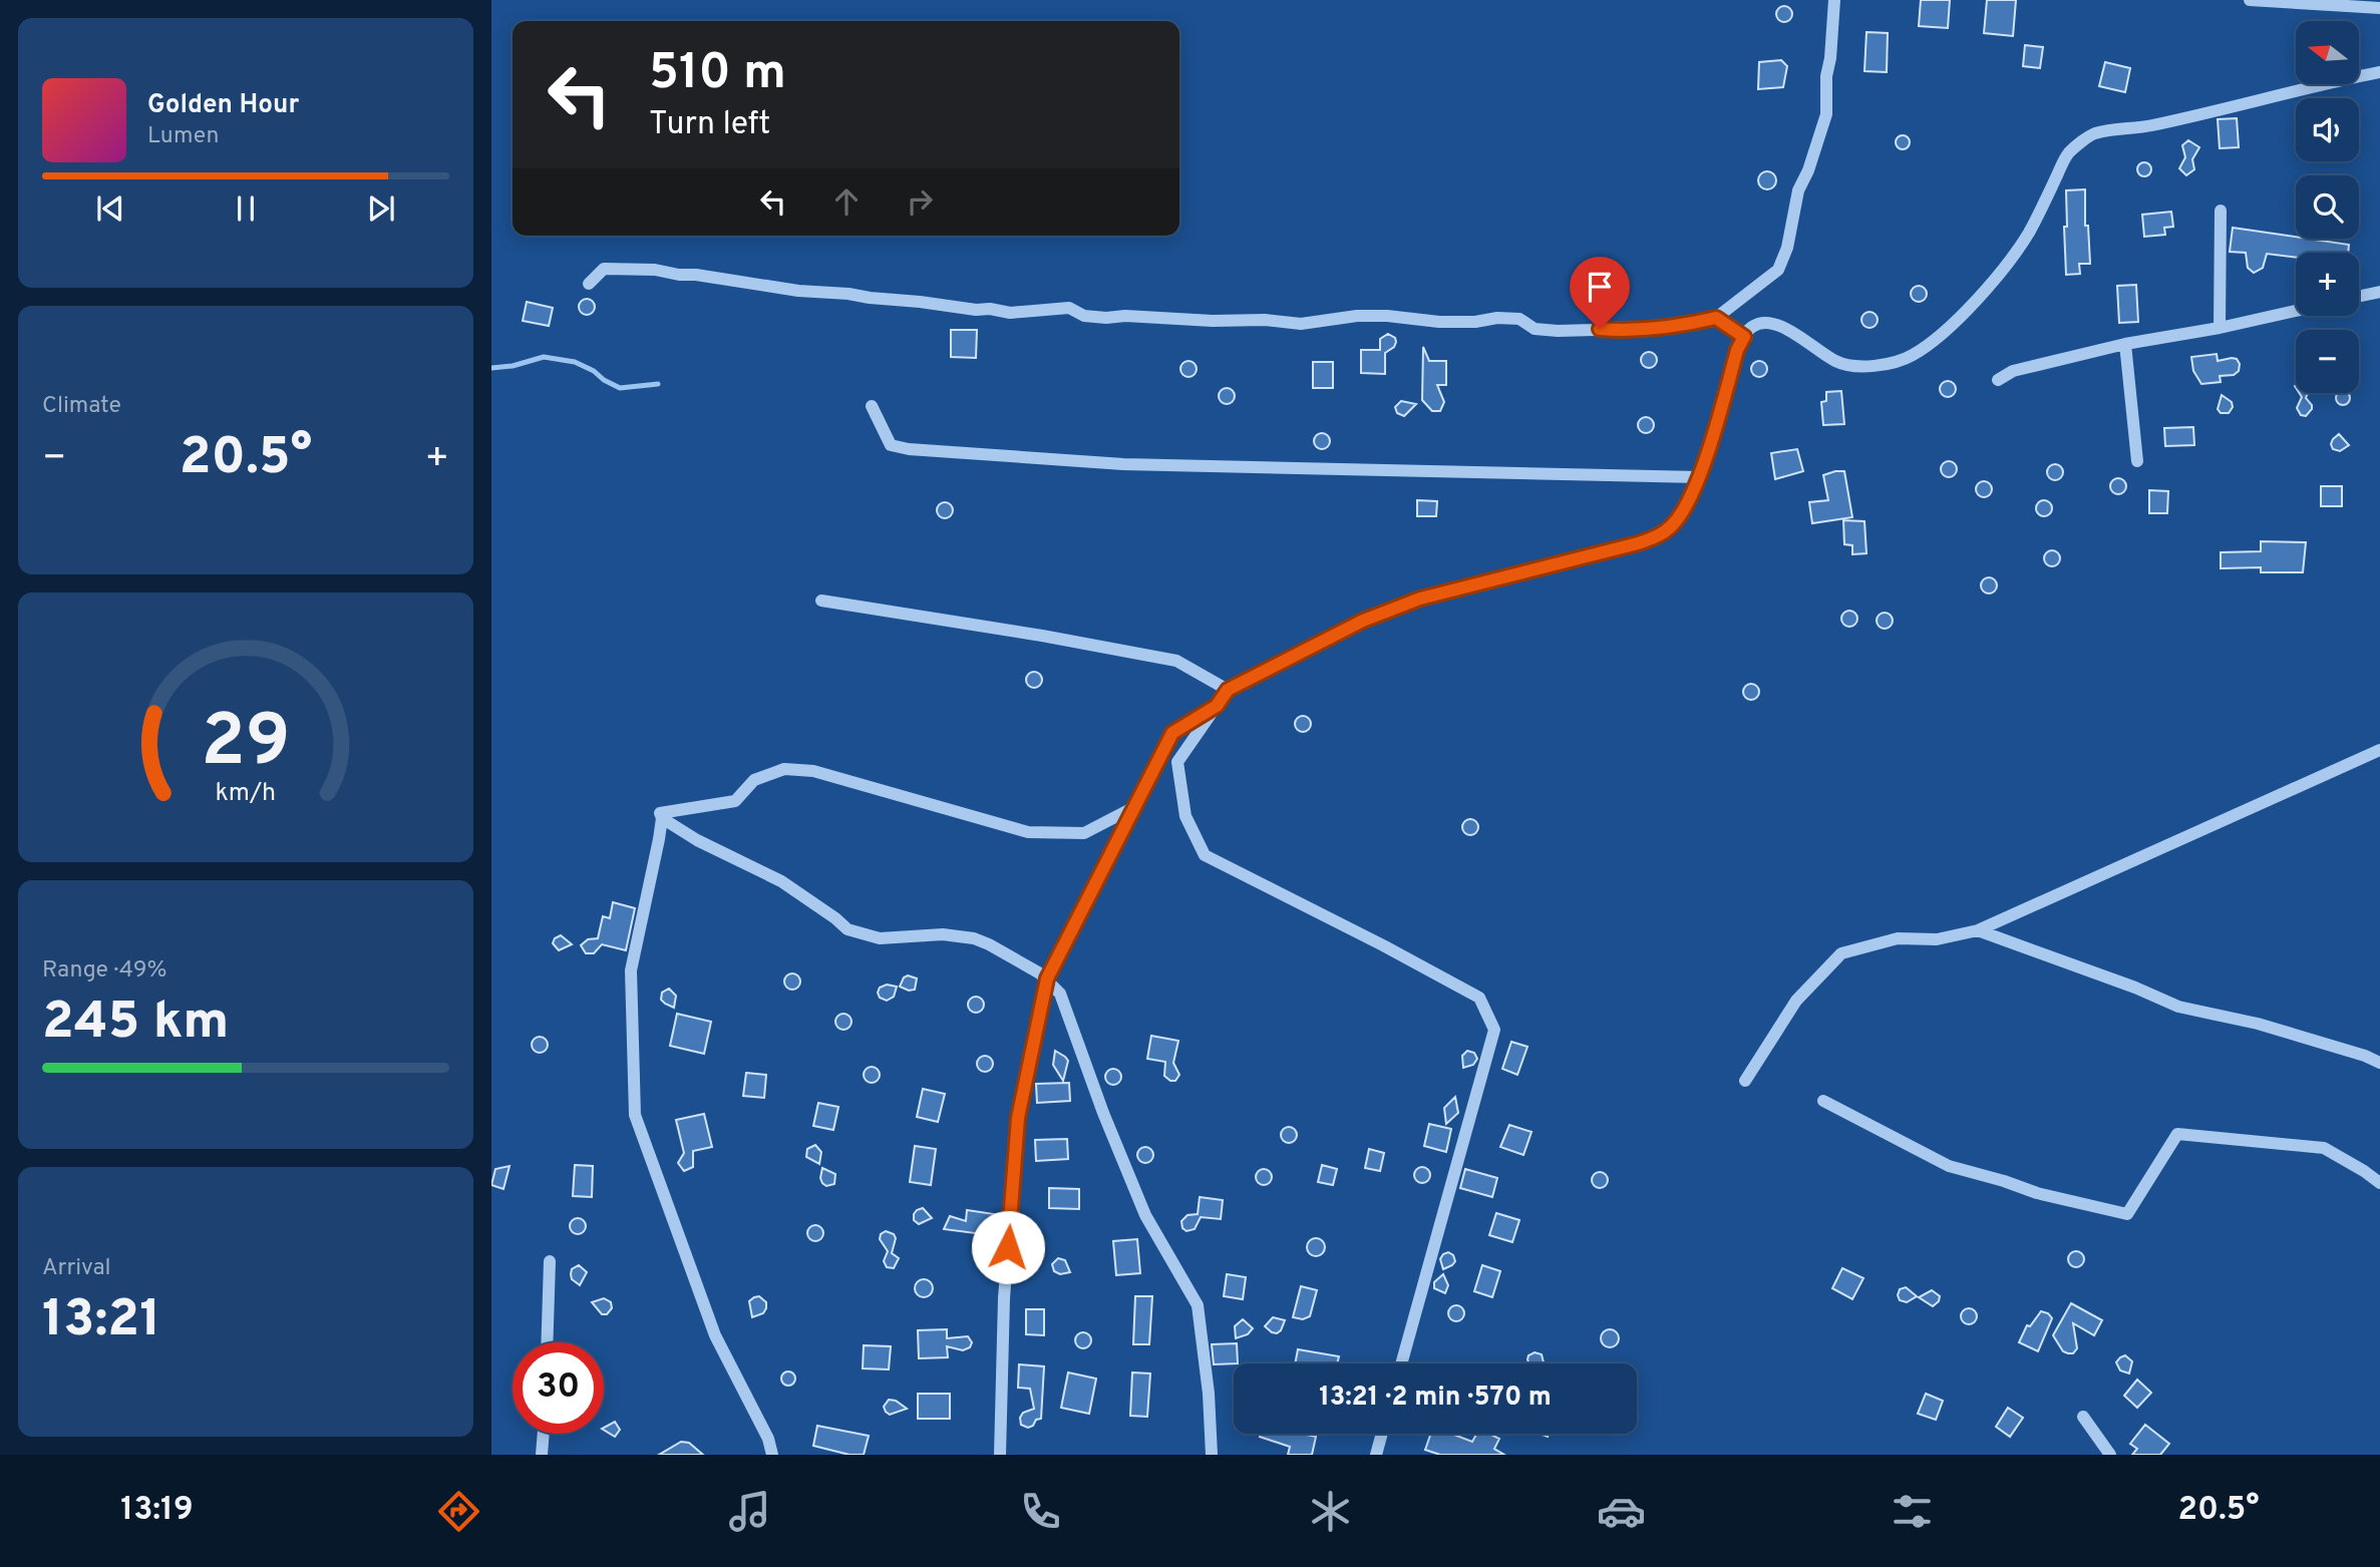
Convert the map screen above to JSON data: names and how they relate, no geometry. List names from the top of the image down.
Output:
{
  "north": "left",
  "page": {
    "map_buttons": ["+", "−"],
    "turn": ["510 m", "Turn left"],
    "song": ["Golden Hour", "Lumen"],
    "tile": [
      "Climate",
      ["Range · 49%", "245 km"],
      ["Arrival", "13:21"]
    ],
    "heat": ["−", "20.5°", "+"],
    "limit": "30",
    "trip": "13:21 · 2 min · 570 m",
    "tabs": ["13:19", "20.5°"],
    "gauge": ["29", "km/h"]
  }
}
